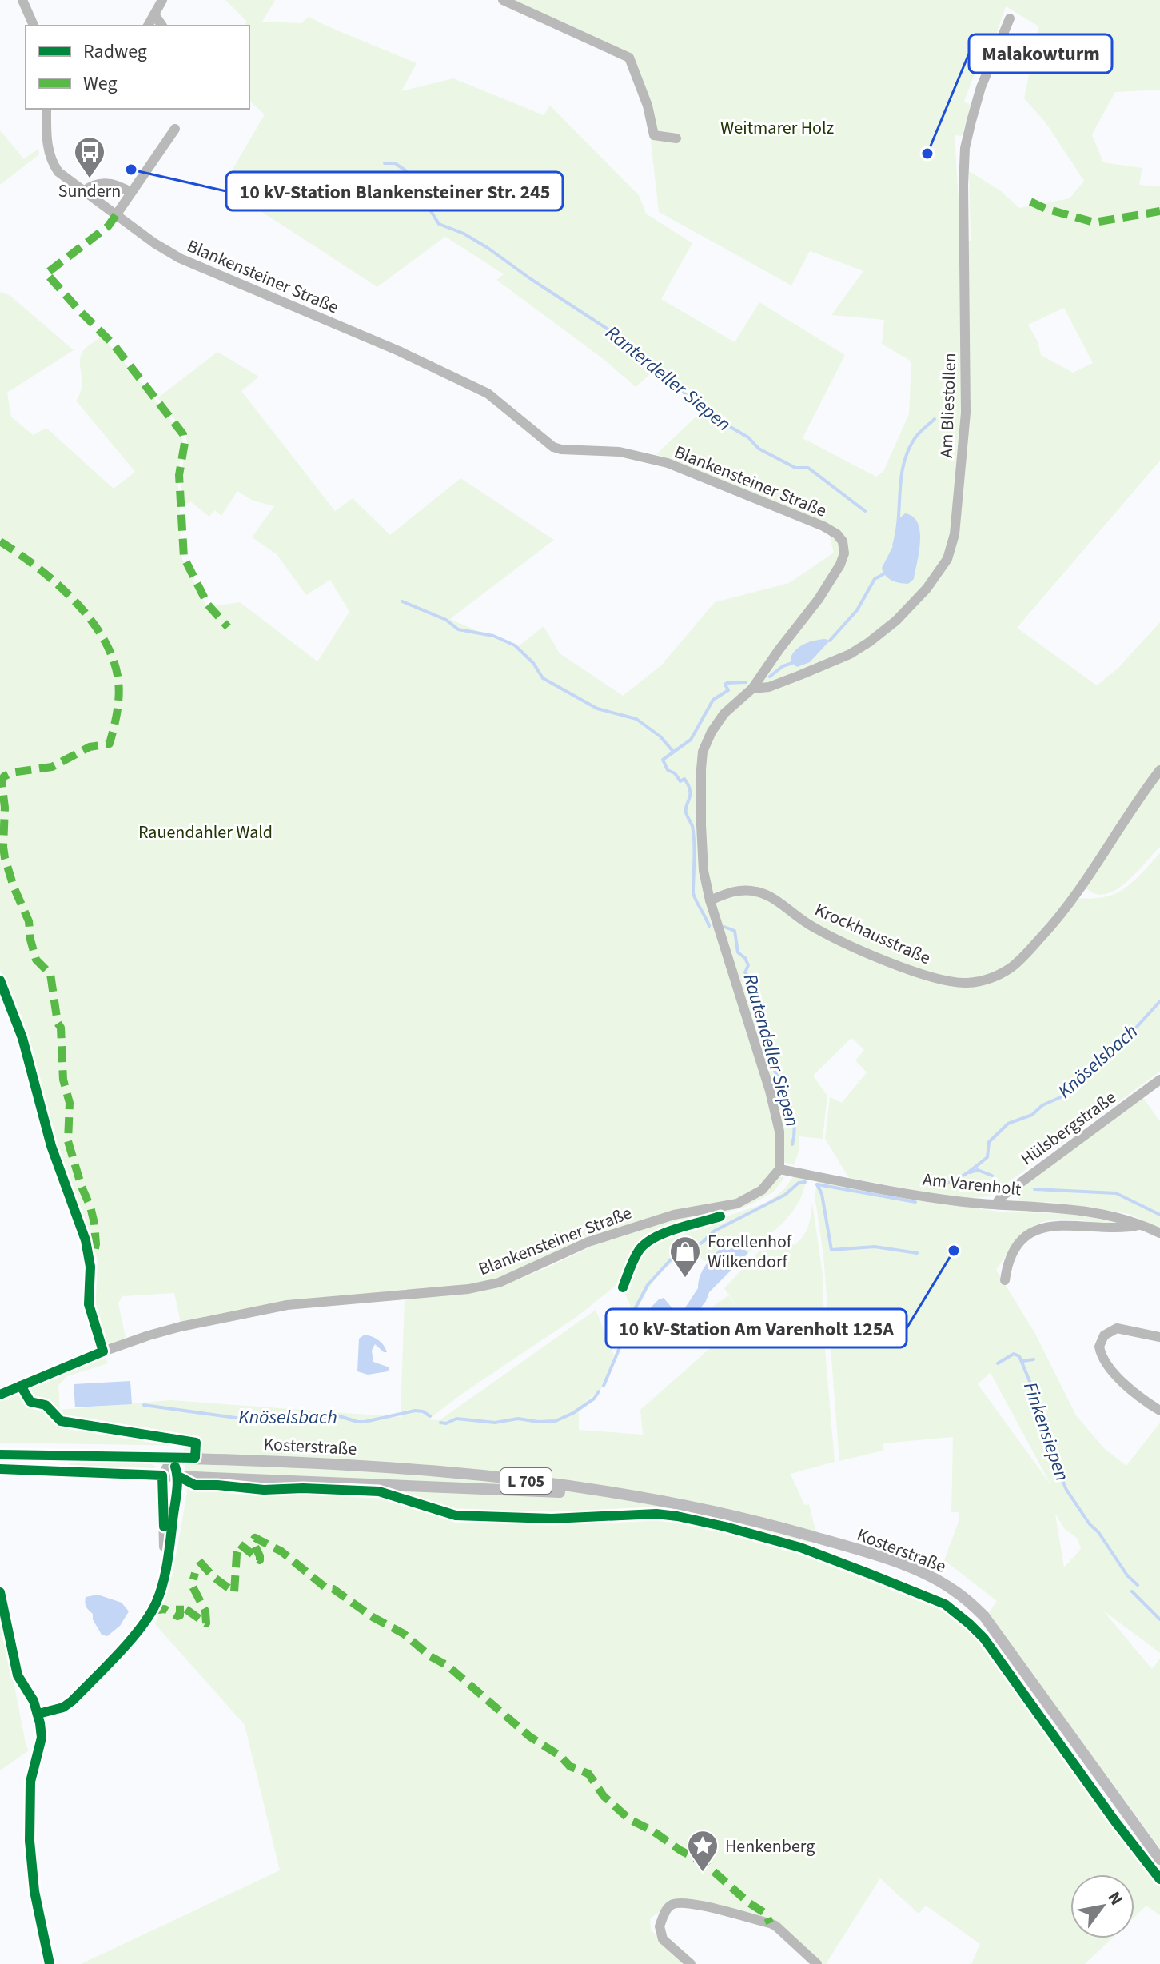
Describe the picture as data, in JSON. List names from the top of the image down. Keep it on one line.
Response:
{"streets":{"main road":["Kosterstraße","L 705"],"street":["Blankensteiner Straße","Am Bliestollen","Krockhausstraße","Hülsbergstraße","Am Varenholt"]},"crossings":[["Blankensteiner Straße","Am Bliestollen"],["Blankensteiner Straße","Krockhausstraße"],["Blankensteiner Straße","Am Varenholt"],["Hülsbergstraße","Am Varenholt"]],"water":["Ranterdeller Siepen","Rautendeller Siepen","Knöselsbach","Finkensiepen"],"parks":["Weitmarer Holz","Rauendahler Wald"],"places":{"other":["Malakowturm","10 kV-Station Blankensteiner Str. 245","10 kV-Station Am Varenholt 125A"],"bus stop":["Sundern"],"shop":["Forellenhof Wilkendorf"],"place":["Henkenberg"]},"legend":["Radweg","Weg"],"north":"top right"}
